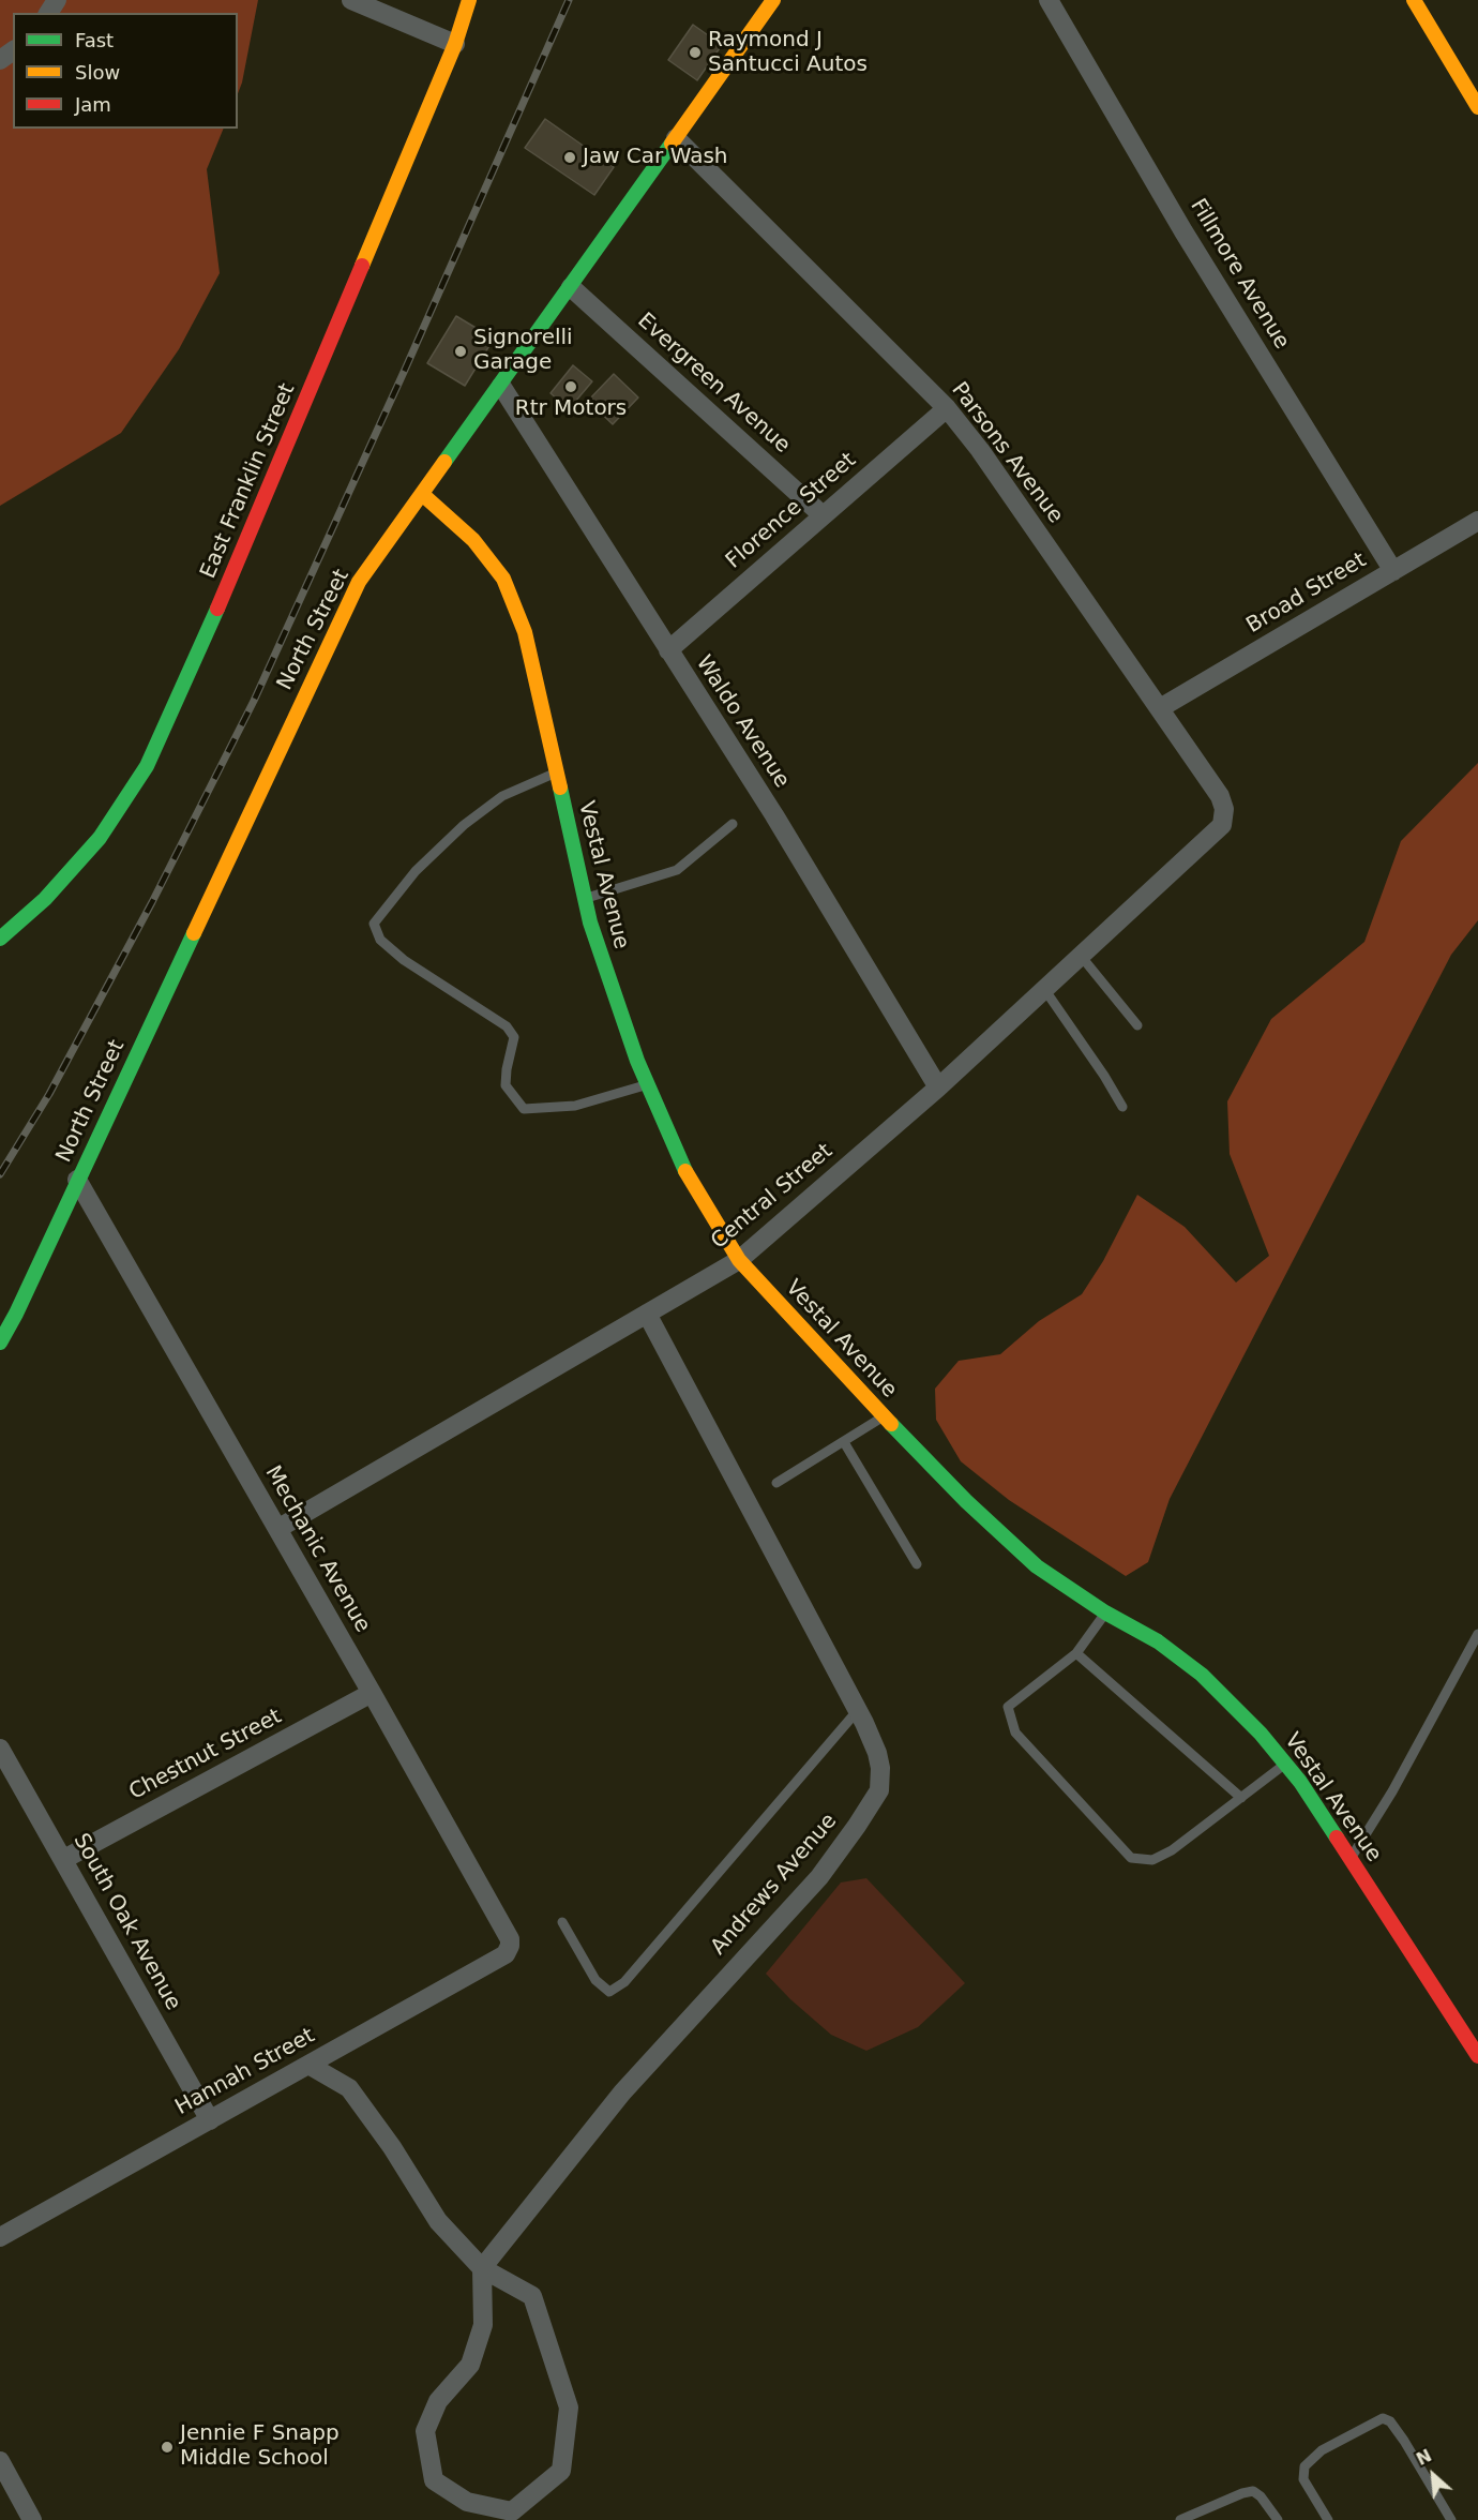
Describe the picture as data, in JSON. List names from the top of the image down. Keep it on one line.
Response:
{"streets":{"street":["Fillmore Avenue","Evergreen Avenue","Parsons Avenue","East Franklin Street","Florence Street","Broad Street","North Street","Waldo Avenue","Vestal Avenue","Central Street","Mechanic Avenue","Chestnut Street","Andrews Avenue","South Oak Avenue","Hannah Street"]},"crossings":[["Fillmore Avenue","Broad Street"],["Evergreen Avenue","Florence Street"],["Evergreen Avenue","North Street"],["Parsons Avenue","Florence Street"],["Parsons Avenue","Broad Street"],["Parsons Avenue","North Street"],["Parsons Avenue","Central Street"],["Florence Street","Waldo Avenue"],["North Street","Waldo Avenue"],["North Street","Vestal Avenue"],["North Street","Mechanic Avenue"],["Waldo Avenue","Central Street"],["Vestal Avenue","Central Street"],["Central Street","Mechanic Avenue"],["Central Street","Andrews Avenue"],["Mechanic Avenue","Chestnut Street"],["Mechanic Avenue","Hannah Street"],["Chestnut Street","South Oak Avenue"],["South Oak Avenue","Hannah Street"]],"places":["Raymond J Santucci Autos","Jaw Car Wash","Signorelli Garage","Rtr Motors","Jennie F Snapp Middle School"],"legend":["Fast","Slow","Jam"],"north":"top left"}
